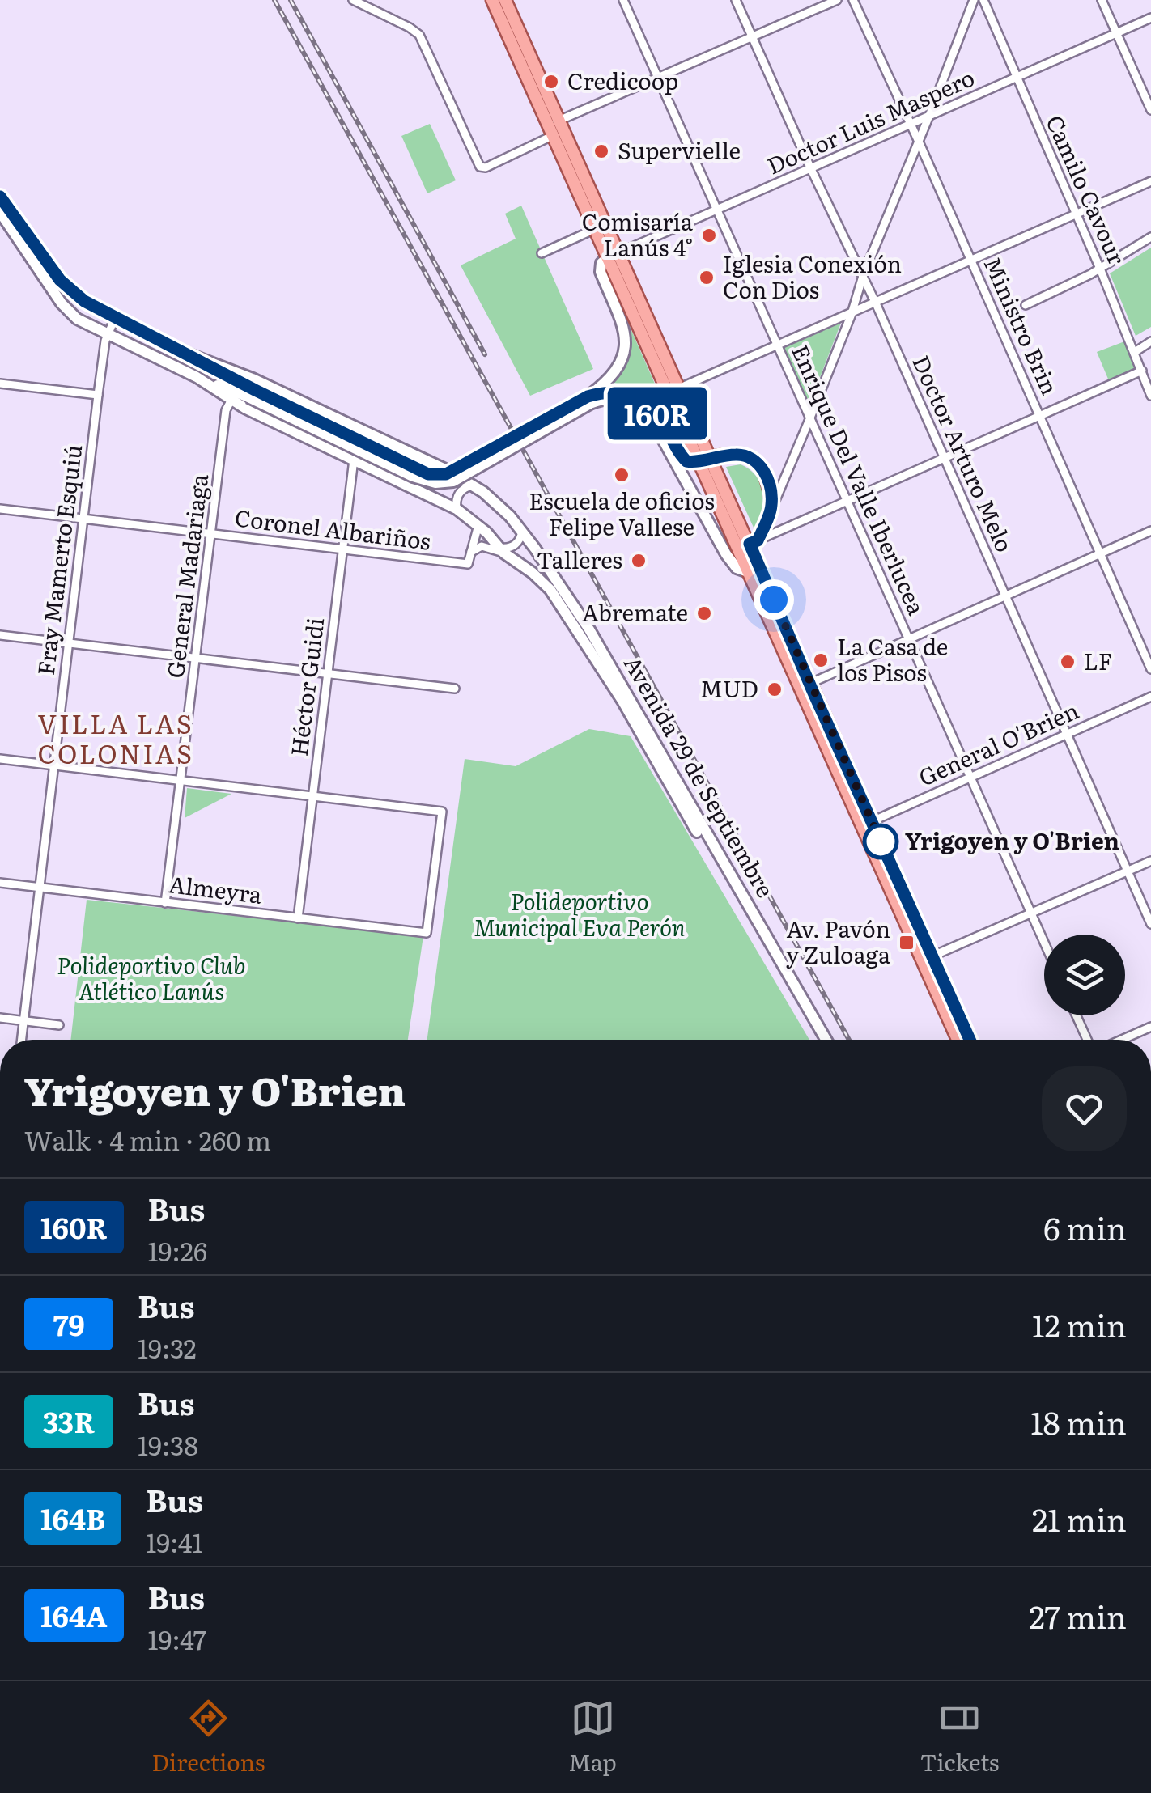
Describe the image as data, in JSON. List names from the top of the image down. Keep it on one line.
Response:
{"streets":{"main road":["Avenida 29 de Septiembre"],"street":["Doctor Luis Maspero","Camilo Cavour","Ministro Brin","Doctor Arturo Melo","Enrique Del Valle Iberlucea","Coronel Albariños","Fray Mamerto Esquiú","General Madariaga","Héctor Guidi","General O'Brien","Almeyra"]},"crossings":[["Doctor Luis Maspero","Camilo Cavour"],["Doctor Luis Maspero","Ministro Brin"],["Doctor Luis Maspero","Doctor Arturo Melo"],["Doctor Luis Maspero","Enrique Del Valle Iberlucea"],["Doctor Arturo Melo","General O'Brien"],["Enrique Del Valle Iberlucea","General O'Brien"],["Coronel Albariños","Fray Mamerto Esquiú"],["Coronel Albariños","General Madariaga"],["Coronel Albariños","Héctor Guidi"],["Fray Mamerto Esquiú","Avenida 29 de Septiembre"],["Fray Mamerto Esquiú","Almeyra"],["General Madariaga","Avenida 29 de Septiembre"],["General Madariaga","Almeyra"],["Héctor Guidi","Avenida 29 de Septiembre"],["Héctor Guidi","Almeyra"]],"districts":["VILLA LAS COLONIAS"],"parks":["Polideportivo Municipal Eva Perón","Polideportivo Club Atlético Lanús"],"places":{"other":["Credicoop","Supervielle","Comisaría Lanús 4°","Iglesia Conexión Con Dios","Escuela de oficios Felipe Vallese","Talleres","Abremate","La Casa de los Pisos","LF","MUD","Yrigoyen y O'Brien"],"transit":["Av. Pavón y Zuloaga"]},"lines":["bus line 160R"],"page":{"on_map":"160R","heading":["Yrigoyen y O'Brien","Walk · 4 min · 260 m"],"list":[{"mark":"160R","name":"Bus","note":"19:26","value":"6 min"},{"mark":"79","name":"Bus","note":"19:32","value":"12 min"},{"mark":"33R","name":"Bus","note":"19:38","value":"18 min"},{"mark":"164B","name":"Bus","note":"19:41","value":"21 min"},{"mark":"164A","name":"Bus","note":"19:47","value":"27 min"}],"tabs":["Directions","Map","Tickets"]}}
